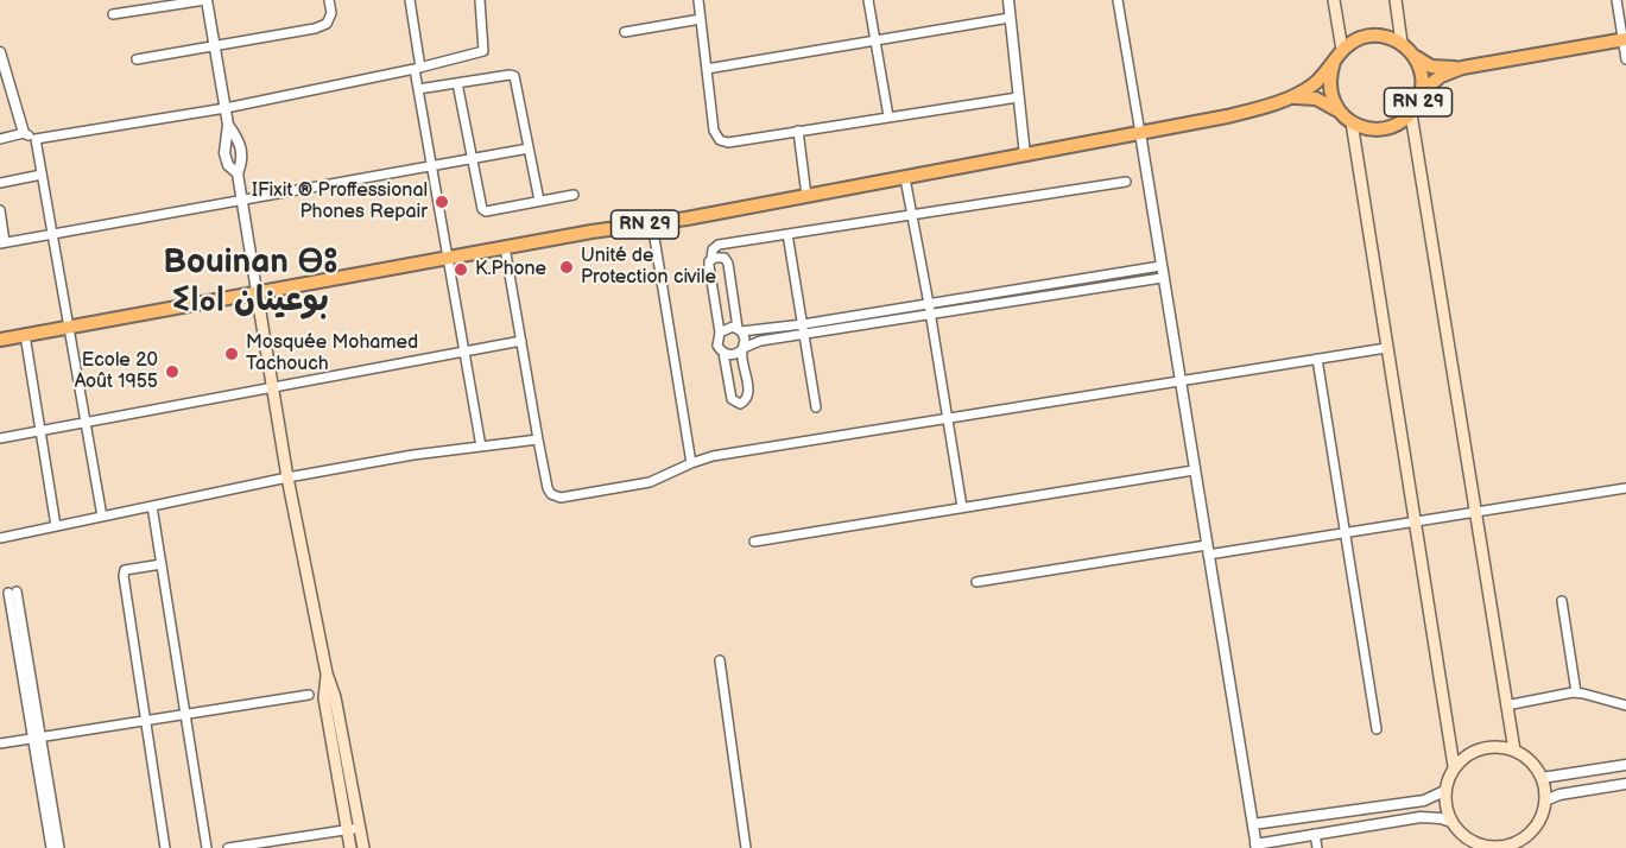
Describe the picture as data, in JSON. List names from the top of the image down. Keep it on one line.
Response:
{"streets":{"main road":["RN 29"]},"districts":["Bouinan ⴱⵓ ⵉⵏⴰⵏ بوعينان"],"places":["IFixit ® Proffessional Phones Repair","Unité de Protection civile","K.Phone","Mosquée Mohamed Tachouch","Ecole 20 Août 1955"]}
